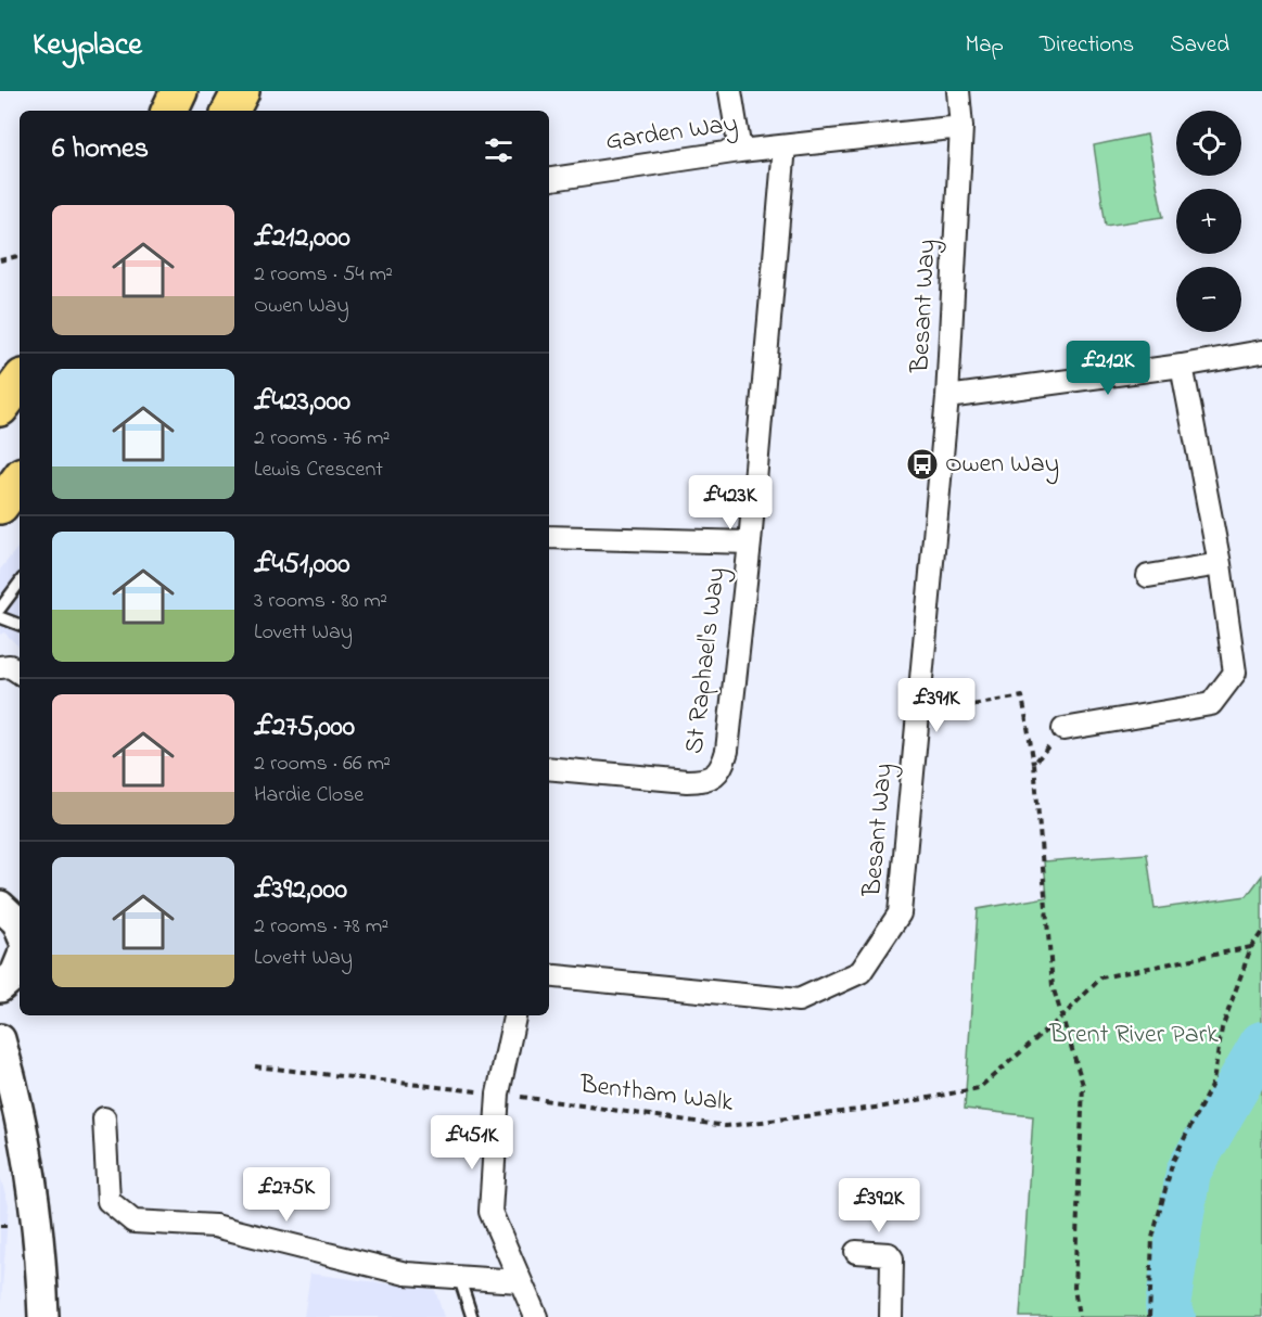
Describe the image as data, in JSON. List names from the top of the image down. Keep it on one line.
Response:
{"streets":{"street":["Garden Way","Besant Way","St Raphael's Way"],"path":["Bentham Walk"]},"crossings":[["Garden Way","Besant Way"],["Garden Way","St Raphael's Way"]],"parks":["Brent River Park"],"places":{"bus stop":["Owen Way"]},"page":{"header":"Keyplace","nav":["Map","Directions","Saved"],"map_buttons":["+","−"],"heading":"6 homes","list":[{"name":"£212,000","note":"2 rooms · 54 m² · Owen Way"},{"name":"£423,000","note":"2 rooms · 76 m² · Lewis Crescent"},{"name":"£451,000","note":"3 rooms · 80 m² · Lovett Way"},{"name":"£275,000","note":"2 rooms · 66 m² · Hardie Close"},{"name":"£392,000","note":"2 rooms · 78 m² · Lovett Way"}],"price":["£212K","£423K","£391K","£451K","£275K","£392K"]}}
